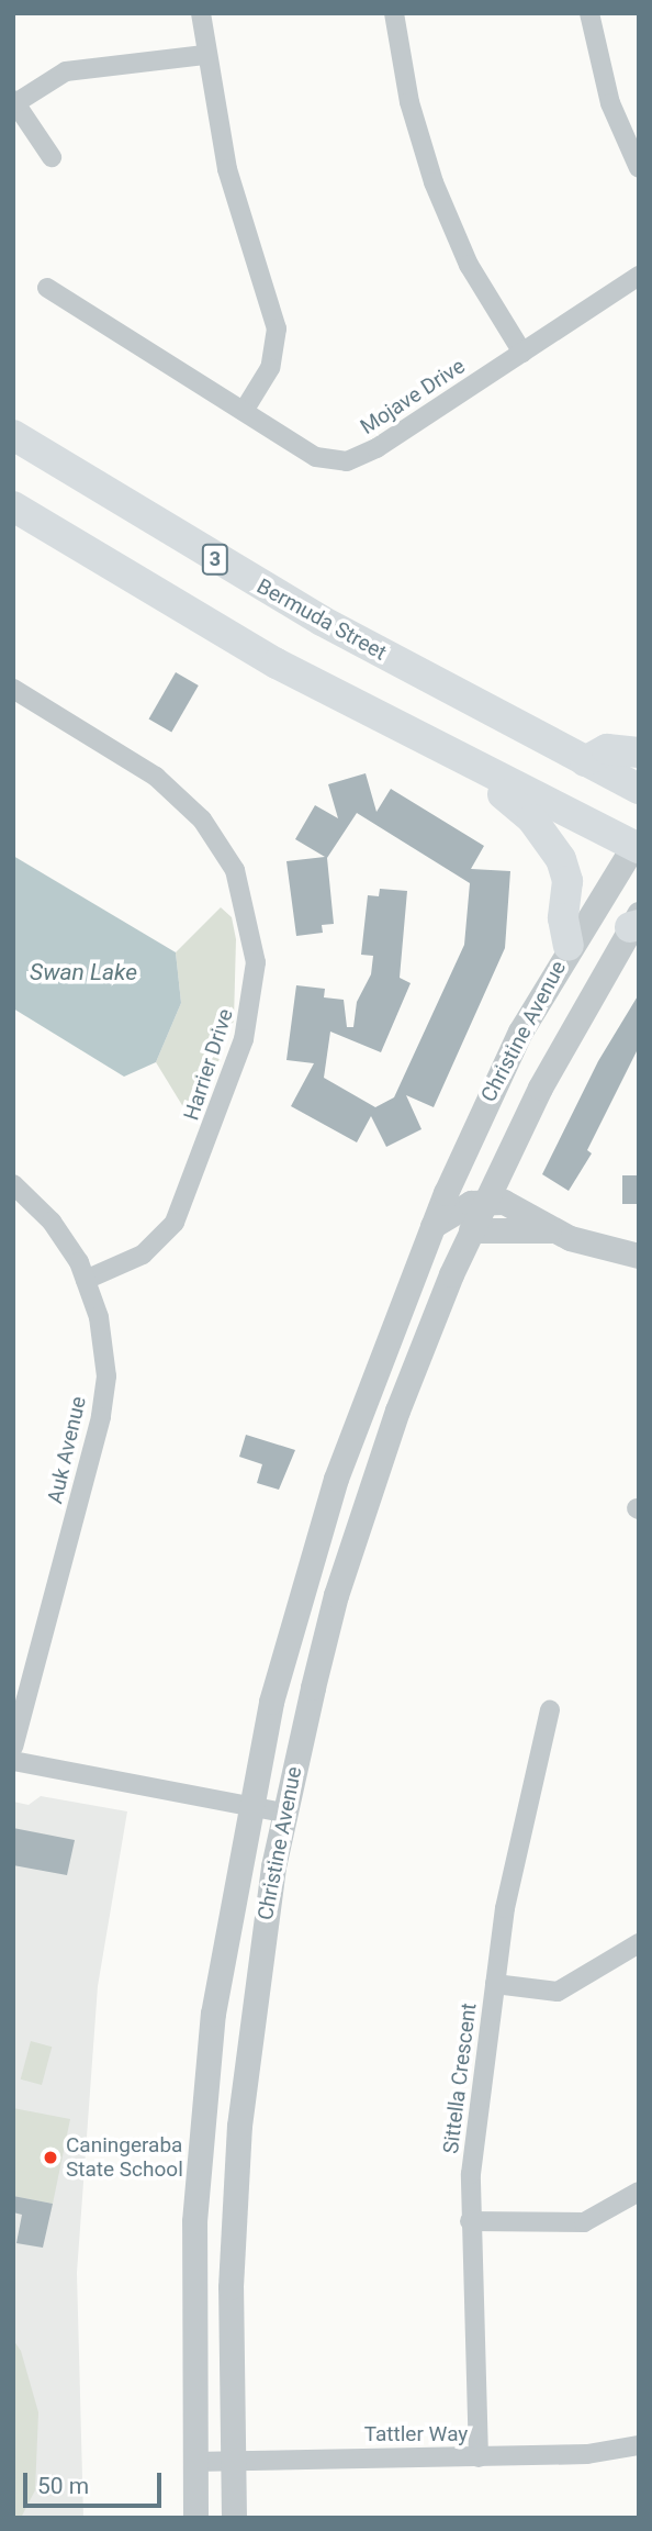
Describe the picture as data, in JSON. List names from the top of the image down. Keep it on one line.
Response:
{"streets":{"main road":["3","Bermuda Street"],"street":["Mojave Drive","Christine Avenue","Harrier Drive","Auk Avenue","Sittella Crescent","Tattler Way"]},"crossings":[["Christine Avenue","Tattler Way"],["Harrier Drive","Auk Avenue"],["Sittella Crescent","Tattler Way"]],"water":["Swan Lake"],"places":["Caningeraba State School"],"scale_bar":"50 m"}
